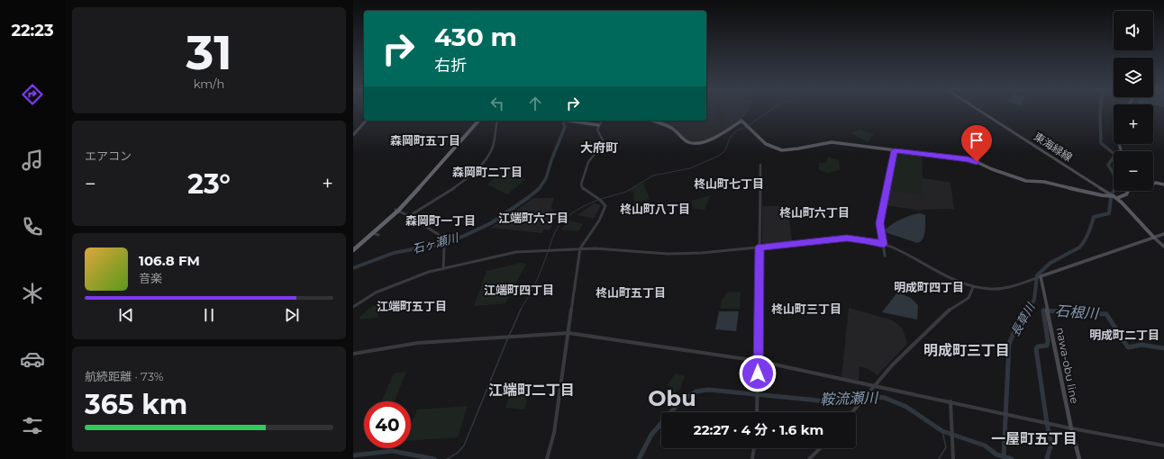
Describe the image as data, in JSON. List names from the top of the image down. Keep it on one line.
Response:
{"streets":{"main road":["東海緑線","nawa-obu line"]},"districts":["森岡町五丁目","大府町","森岡町二丁目","柊山町七丁目","柊山町八丁目","柊山町六丁目","江端町六丁目","森岡町一丁目","明成町四丁目","江端町四丁目","柊山町五丁目","江端町五丁目","柊山町三丁目","明成町二丁目","明成町三丁目","江端町二丁目","Obu","一屋町五丁目"],"water":["石ヶ瀬川","石根川","長草川","鞍流瀬川"],"page":{"tabs":"22:23","tile":[["31","km/h"],"エアコン",["航続距離 · 73%","365 km"]],"map_buttons":["+","−"],"turn":["430 m","右折"],"heat":["−","23°","+"],"song":["106.8 FM","音楽"],"limit":"40","trip":"22:27 · 4 分 · 1.6 km"}}
